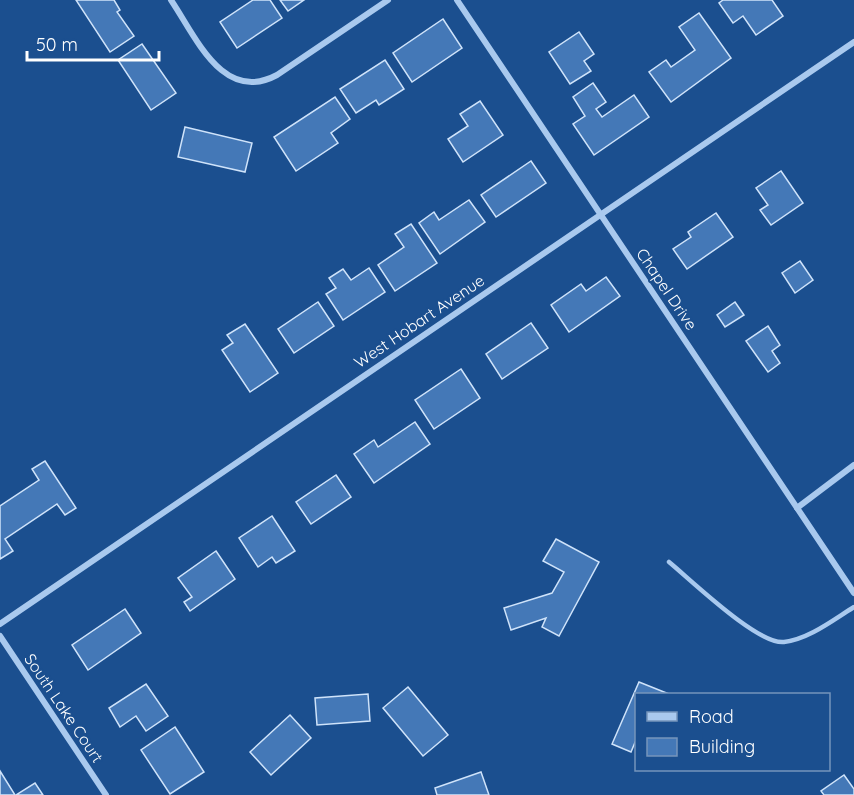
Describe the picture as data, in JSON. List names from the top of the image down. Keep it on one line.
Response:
{"streets":{"street":["Chapel Drive","West Hobart Avenue","South Lake Court"]},"crossings":[["Chapel Drive","West Hobart Avenue"]],"legend":["Road","Building"],"scale_bar":"50 m"}
